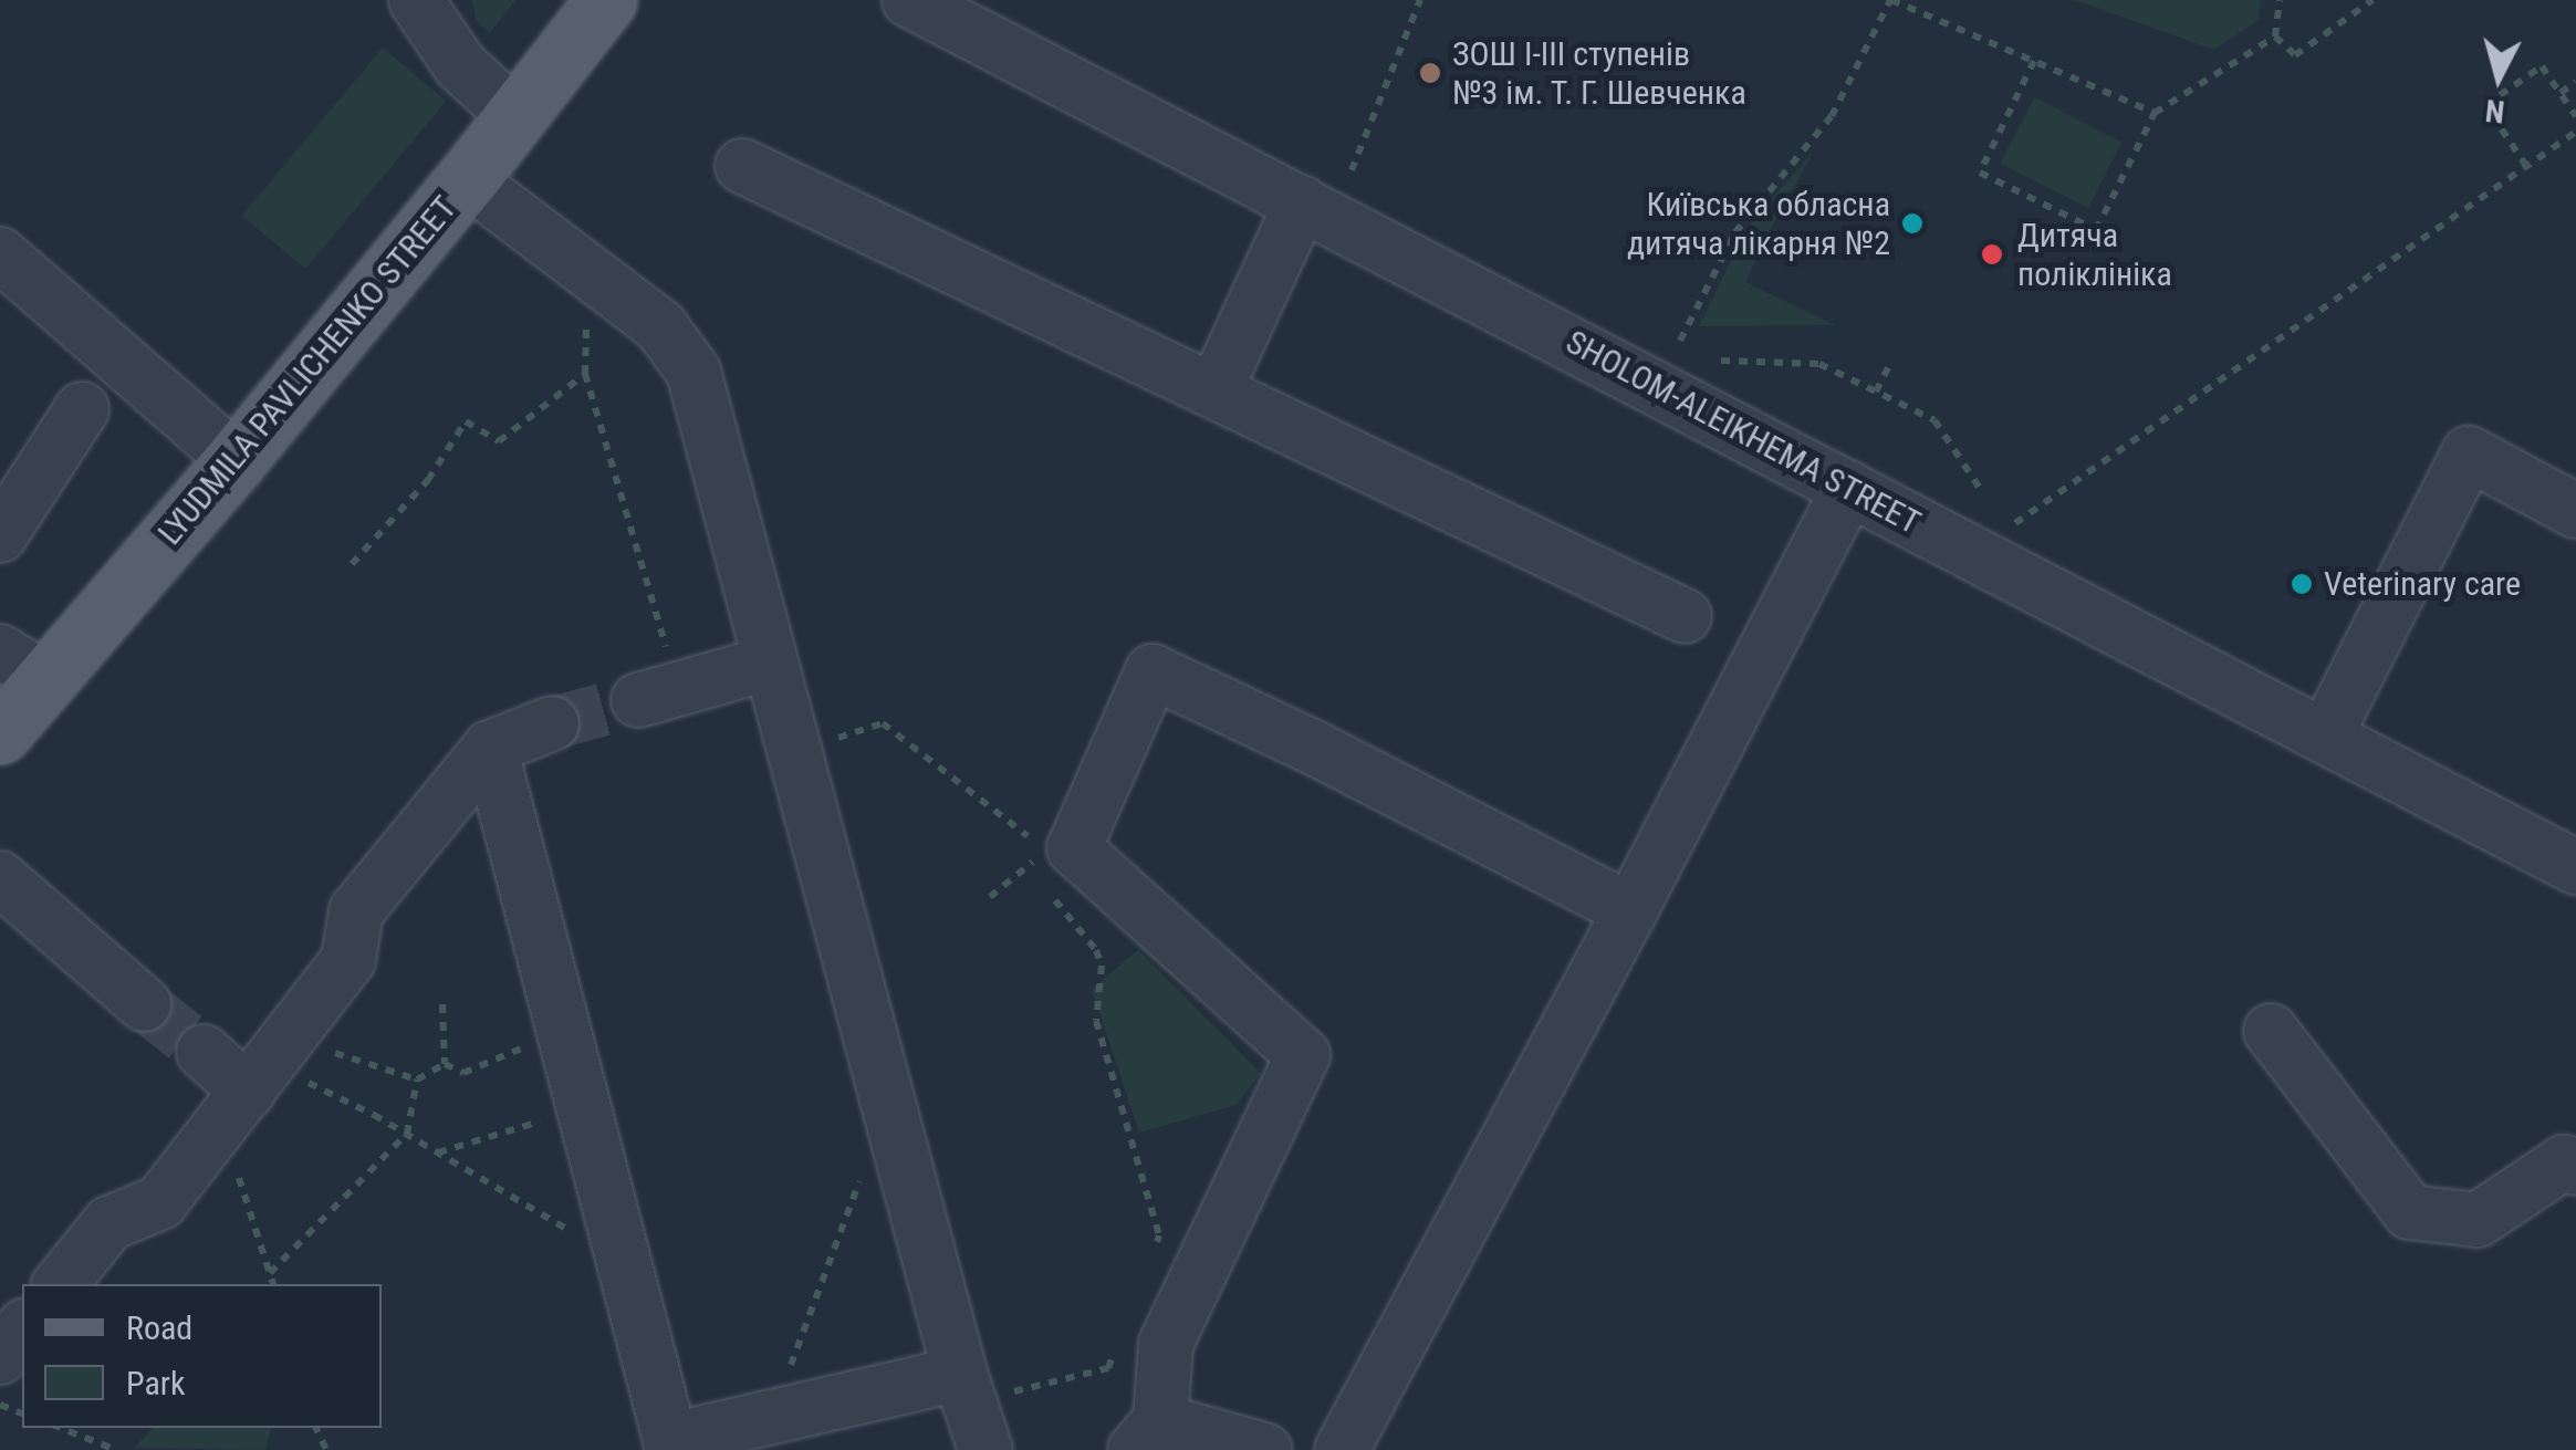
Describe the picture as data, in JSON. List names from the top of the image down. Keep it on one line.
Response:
{"streets":{"main road":["LYUDMILA PAVLICHENKO STREET"],"street":["SHOLOM-ALEIKHEMA STREET"]},"places":["ЗОШ І-ІІІ ступенів №3 ім. Т. Г. Шевченка","Київська обласна дитяча лікарня №2","Дитяча поліклініка","Veterinary care"],"legend":["Road","Park"],"north":"bottom"}
